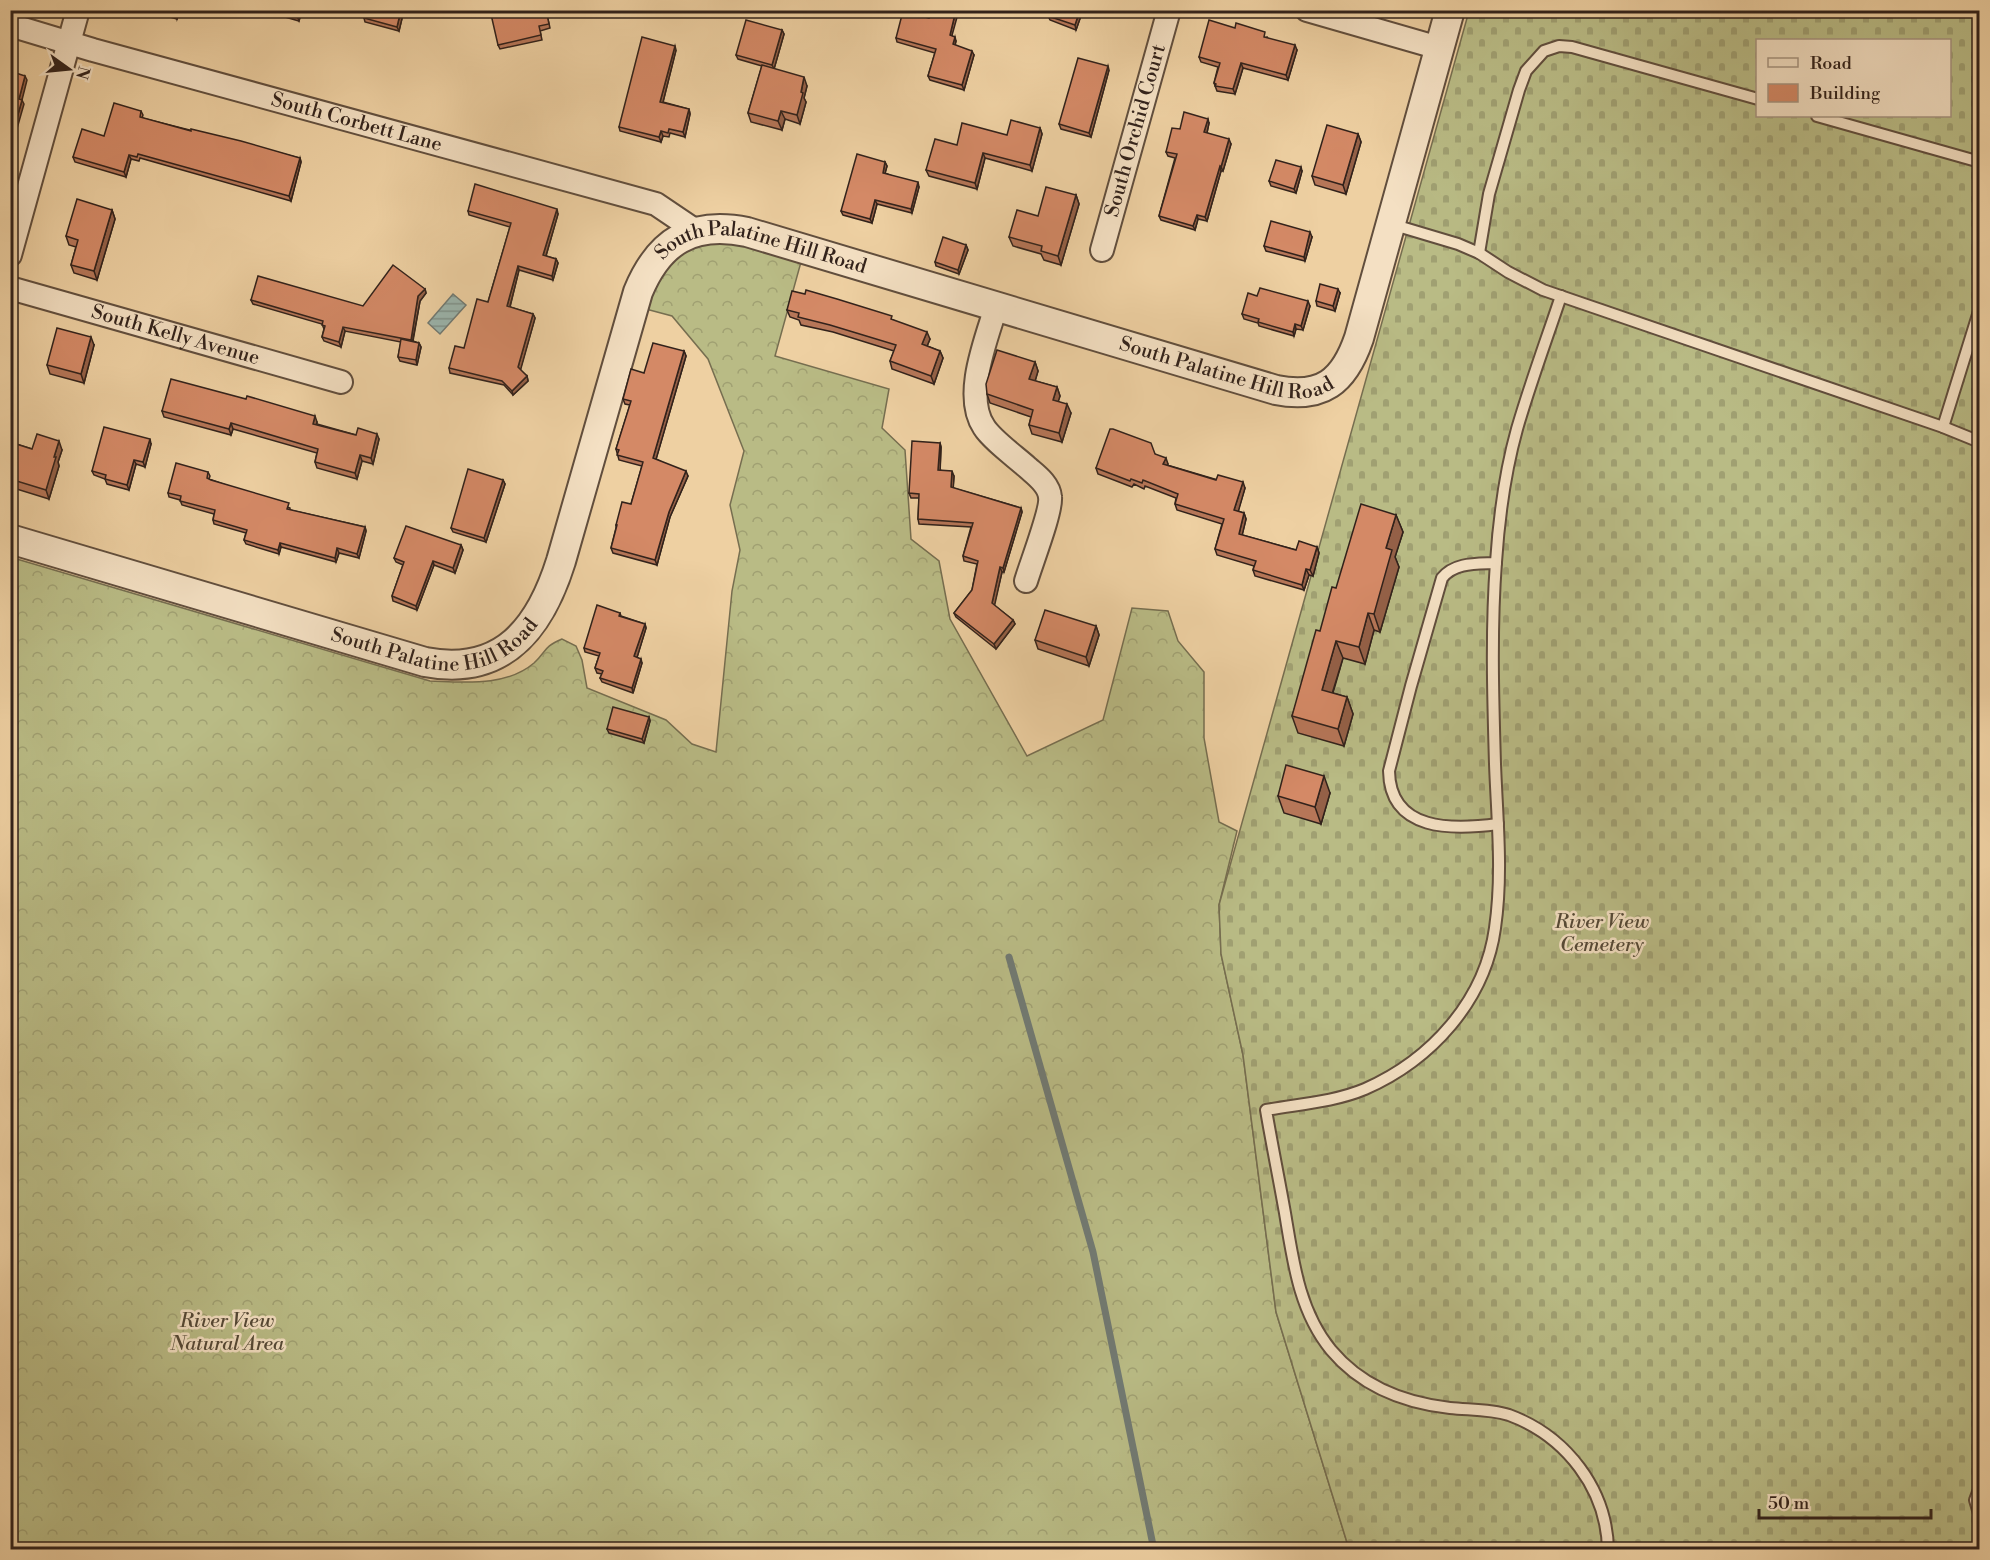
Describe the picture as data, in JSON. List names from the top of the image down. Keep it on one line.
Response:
{"streets":{"street":["South Corbett Lane","South Orchid Court","South Palatine Hill Road","South Kelly Avenue"]},"crossings":[["South Corbett Lane","South Palatine Hill Road"]],"parks":["River View Cemetery","River View Natural Area"],"legend":["Road","Building"],"scale_bar":"50 m","north":"right"}
